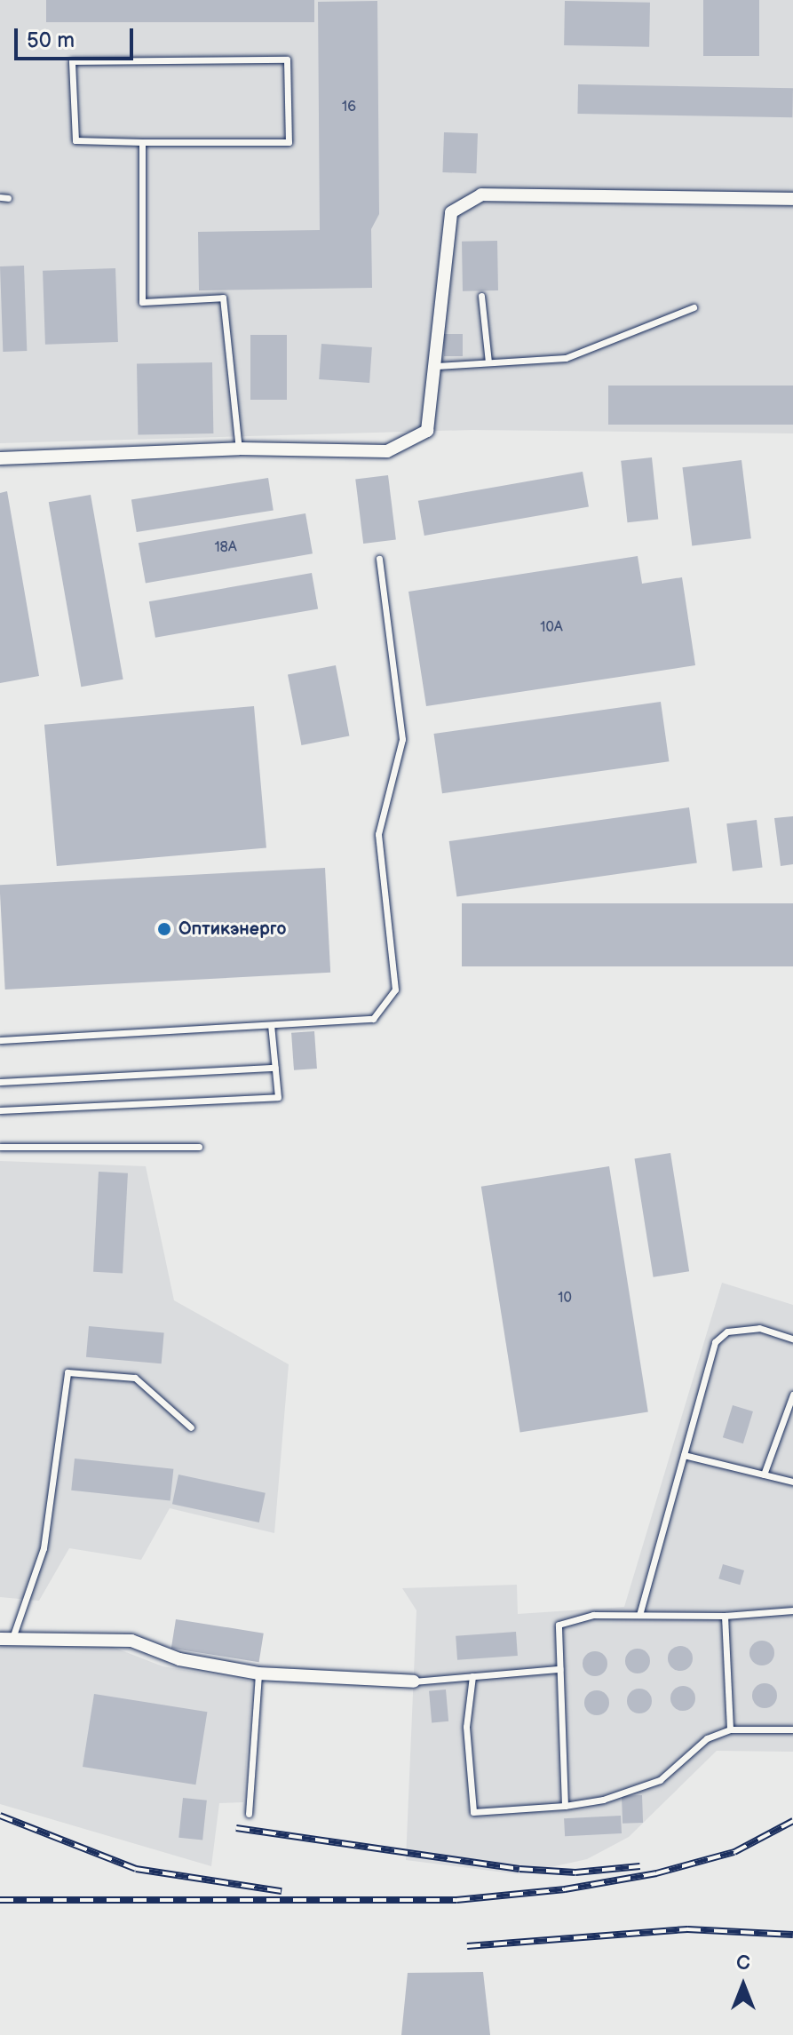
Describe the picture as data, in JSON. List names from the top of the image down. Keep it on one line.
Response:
{"places":["Оптикэнерго"],"house_numbers":["16","18А","10А","10"],"scale_bar":"50 m","north":"top"}
